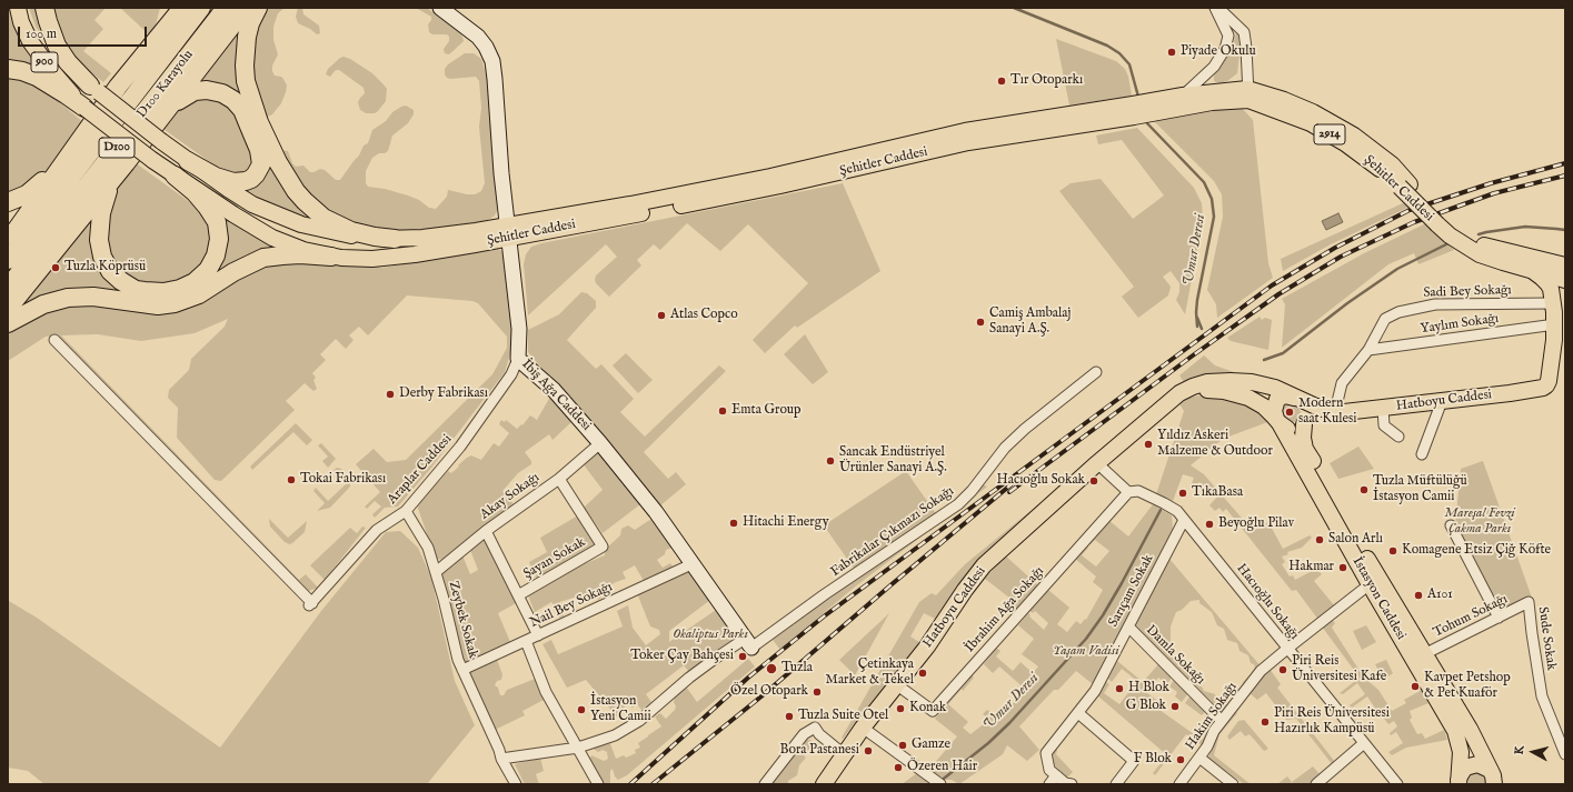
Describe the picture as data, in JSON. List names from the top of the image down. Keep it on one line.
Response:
{"streets":{"highway":["D100 Karayolu","D100"],"main road":["900","2914","Şehitler Caddesi","Hatboyu Caddesi","İstasyon Caddesi"],"street":["Sadi Bey Sokağı","Yaylım Sokağı","İbiş Ağa Caddesi","Araplar Caddesi","Akay Sokağı","Fabrikalar Çıkmazı Sokağı","Şayan Sokak","Sarıçam Sokak","Hacıoğlu Sokağı","Nail Bey Sokağı","İbrahim Ağa Sokağı","Tohum Sokağı","Zeybek Sokak","Sude Sokak","Damla Sokağı","Hakim Sokağı"]},"crossings":[["900","Şehitler Caddesi"],["Şehitler Caddesi","İbiş Ağa Caddesi"],["Sadi Bey Sokağı","Yaylım Sokağı"],["Sadi Bey Sokağı","Hatboyu Caddesi"],["Yaylım Sokağı","Hatboyu Caddesi"],["İbiş Ağa Caddesi","Araplar Caddesi"],["İbiş Ağa Caddesi","Akay Sokağı"],["İbiş Ağa Caddesi","Fabrikalar Çıkmazı Sokağı"],["İbiş Ağa Caddesi","Nail Bey Sokağı"],["Hatboyu Caddesi","İstasyon Caddesi"],["Hatboyu Caddesi","İbrahim Ağa Sokağı"],["Araplar Caddesi","Zeybek Sokak"],["Akay Sokağı","Şayan Sokak"],["Akay Sokağı","Zeybek Sokak"],["Fabrikalar Çıkmazı Sokağı","Zeybek Sokak"],["Sarıçam Sokak","Hacıoğlu Sokağı"],["Sarıçam Sokak","Damla Sokağı"],["İstasyon Caddesi","Tohum Sokağı"],["İstasyon Caddesi","Hakim Sokağı"],["Hacıoğlu Sokağı","İbrahim Ağa Sokağı"],["Hacıoğlu Sokağı","Hakim Sokağı"],["Nail Bey Sokağı","Zeybek Sokak"],["Tohum Sokağı","Sude Sokak"],["Damla Sokağı","Hakim Sokağı"]],"water":["Umur Deresi"],"parks":["Mareşal Fevzi Çakma Parkı","Okaliptus Parkı","Yaşam Vadisi"],"places":["Piyade Okulu","Tır Otoparkı","Tuzla Köprüsü","Atlas Copco","Camiş Ambalaj Sanayi A.Ş.","Derby Fabrikası","Emta Group","Modern saat Kulesi","Yıldız Askeri Malzeme & Outdoor","Sancak Endüstriyel Ürünler Sanayi A.Ş.","Tokai Fabrikası","Hacıoğlu Sokak","Tuzla Müftülüğü İstasyon Camii","TıkaBasa","Hitachi Energy","Beyoğlu Pilav","Salon Arlı","Komagene Etsiz Çiğ Köfte","Hakmar","A101","Toker Çay Bahçesi","Tuzla","Piri Reis Üniversitesi Kafe","Çetinkaya Market & Tekel","Kavpet Petshop & Pet Kuaför","H Blok","Özel Otopark","G Blok","Konak","İstasyon Yeni Camii","Tuzla Suite Otel","Piri Reis Üniversitesi Hazırlık Kampüsü","Gamze","Bora Pastanesi","F Blok","Özeren Hair"],"scale_bar":"100 m","north":"left"}
